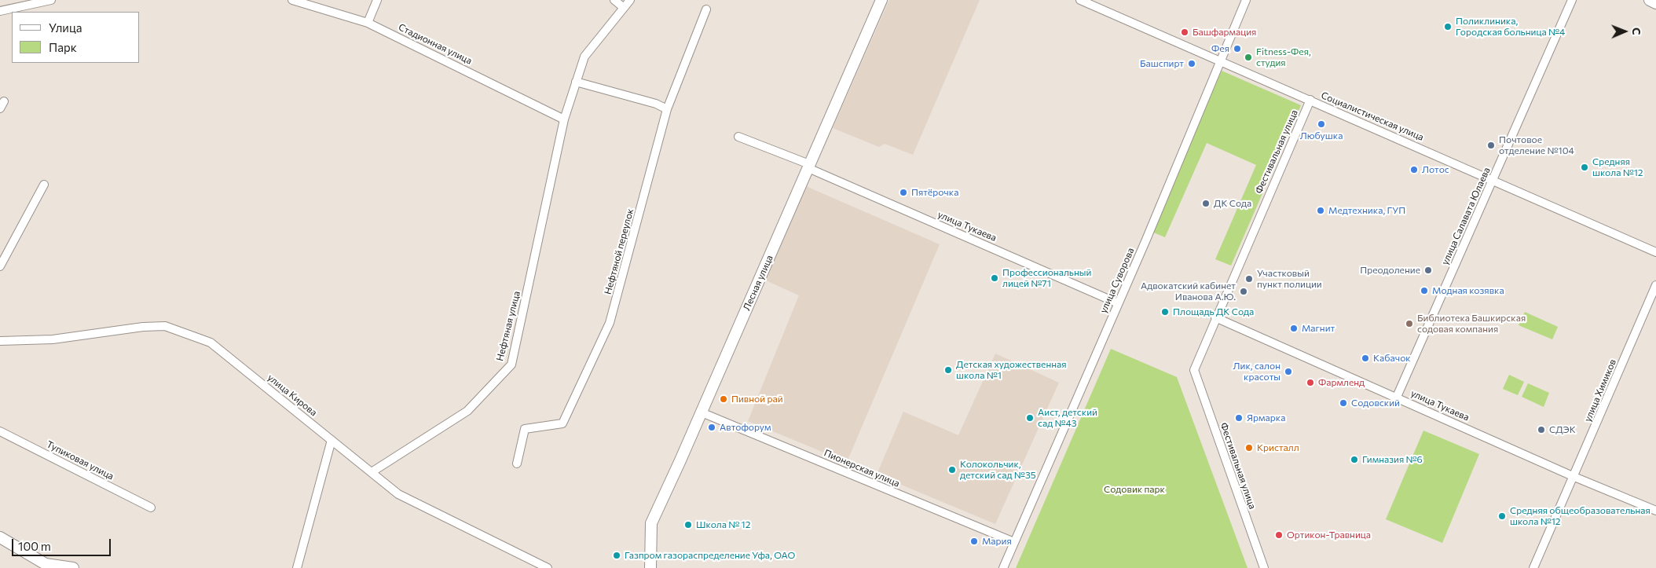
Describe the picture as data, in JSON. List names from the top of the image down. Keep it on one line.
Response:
{"streets":{"main road":["Лесная улица"],"street":["Стадионная улица","Социалистическая улица","Фестивальная улица","улица Салавата Юлаева","улица Тукаева","Нефтяной переулок","улица Суворова","Нефтяная улица","улица Химиков","улица Кирова","Тупиковая улица","Пионерская улица"]},"crossings":[["Стадионная улица","Нефтяная улица"],["Социалистическая улица","Фестивальная улица"],["Социалистическая улица","улица Салавата Юлаева"],["Социалистическая улица","улица Суворова"],["Фестивальная улица","улица Тукаева"],["улица Салавата Юлаева","улица Тукаева"],["улица Тукаева","улица Суворова"],["улица Тукаева","Лесная улица"],["улица Тукаева","улица Химиков"],["улица Суворова","Пионерская улица"],["Лесная улица","Пионерская улица"],["Нефтяная улица","улица Кирова"]],"parks":["Содовик парк"],"places":["Поликлиника, Городская больница №4","Башфармация","Фея","Fitness-Фея, студия","Башспирт","Любушка","Почтовое отделение №104","Средняя школа №12","Лотос","Пятёрочка","ДК Сода","Медтехника, ГУП","Преодоление","Профессиональный лицей №71","Участковый пункт полиции","Модная козявка","Адвокатский кабинет Иванова А.Ю.","Площадь ДК Сода","Библиотека Башкирская содовая компания","Магнит","Кабачок","Детская художественная школа №1","Лик, салон красоты","Фармленд","Пивной рай","Содовский","Аист, детский сад №43","Ярмарка","Автофорум","СДЭК","Кристалл","Гимназия №6","Колокольчик, детский сад №35","Средняя общеобразовательная школа №12","Школа № 12","Ортикон-Травница","Мария","Газпром газораспределение Уфа, ОАО"],"legend":["Улица","Парк"],"scale_bar":"100 m","north":"right"}
